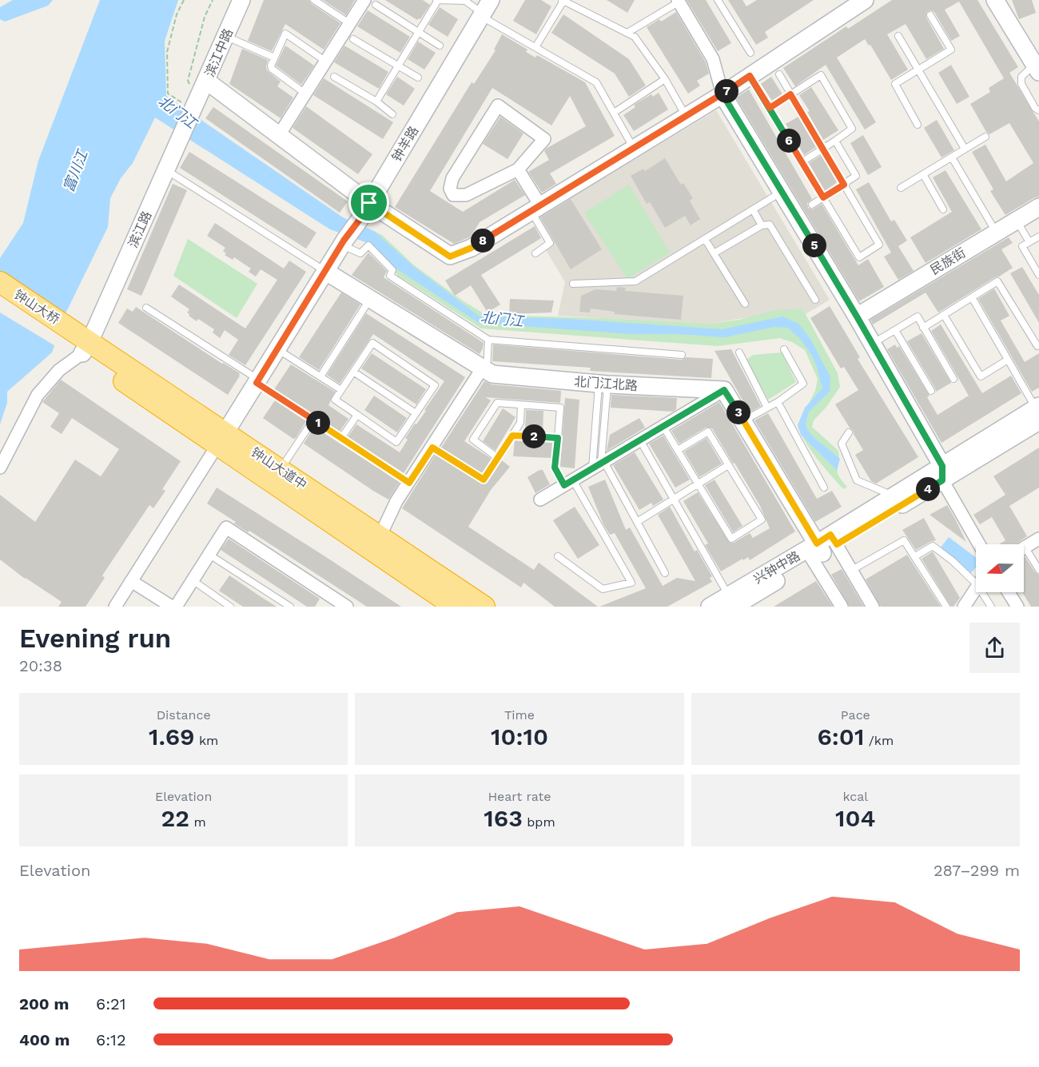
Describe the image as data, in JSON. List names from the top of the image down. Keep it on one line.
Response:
{"streets":{"highway":["钟山大桥","钟山大道中"],"street":["滨江中路","钟羊路","滨江路","民族街","北门江北路","兴钟中路"]},"crossings":[["滨江中路","滨江路"],["钟羊路","北门江北路"],["钟羊路","钟山大道中"],["滨江路","钟山大桥"],["滨江路","钟山大道中"],["钟山大桥","钟山大道中"]],"water":["北门江","富川江"],"north":"left","page":{"pins":["7","6","8","5","3","1","2","4"],"heading":["Evening run","20:38"],"stats":[["Distance","1.69 km"],["Time","10:10"],["Pace","6:01 /km"],["Elevation","22 m"],["Heart rate","163 bpm"],["kcal","104"]],"chart":["Elevation","287–299 m"],"list":[{"name":"200 m","note":"6:21"},{"name":"400 m","note":"6:12"}]}}
